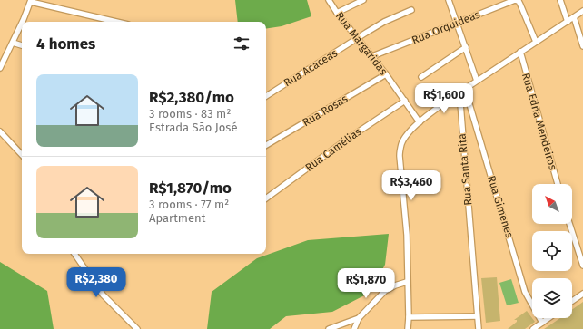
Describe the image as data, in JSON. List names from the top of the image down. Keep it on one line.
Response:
{"streets":{"street":["Rua Orquideas","Rua Margaridas","Rua Acaceas","Rua Rosas","Rua Edna Mendeiros","Rua Camélias","Rua Santa Rita","Rua Gimenes"]},"crossings":[["Rua Orquideas","Rua Margaridas"],["Rua Margaridas","Rua Acaceas"],["Rua Margaridas","Rua Rosas"],["Rua Margaridas","Rua Camélias"]],"north":"top left","page":{"heading":"4 homes","list":[{"name":"R$2,380/mo","note":"3 rooms · 83 m² · Estrada São José"},{"name":"R$1,870/mo","note":"3 rooms · 77 m² · Apartment"}],"price":["R$1,600","R$3,460","R$2,380","R$1,870"]}}
